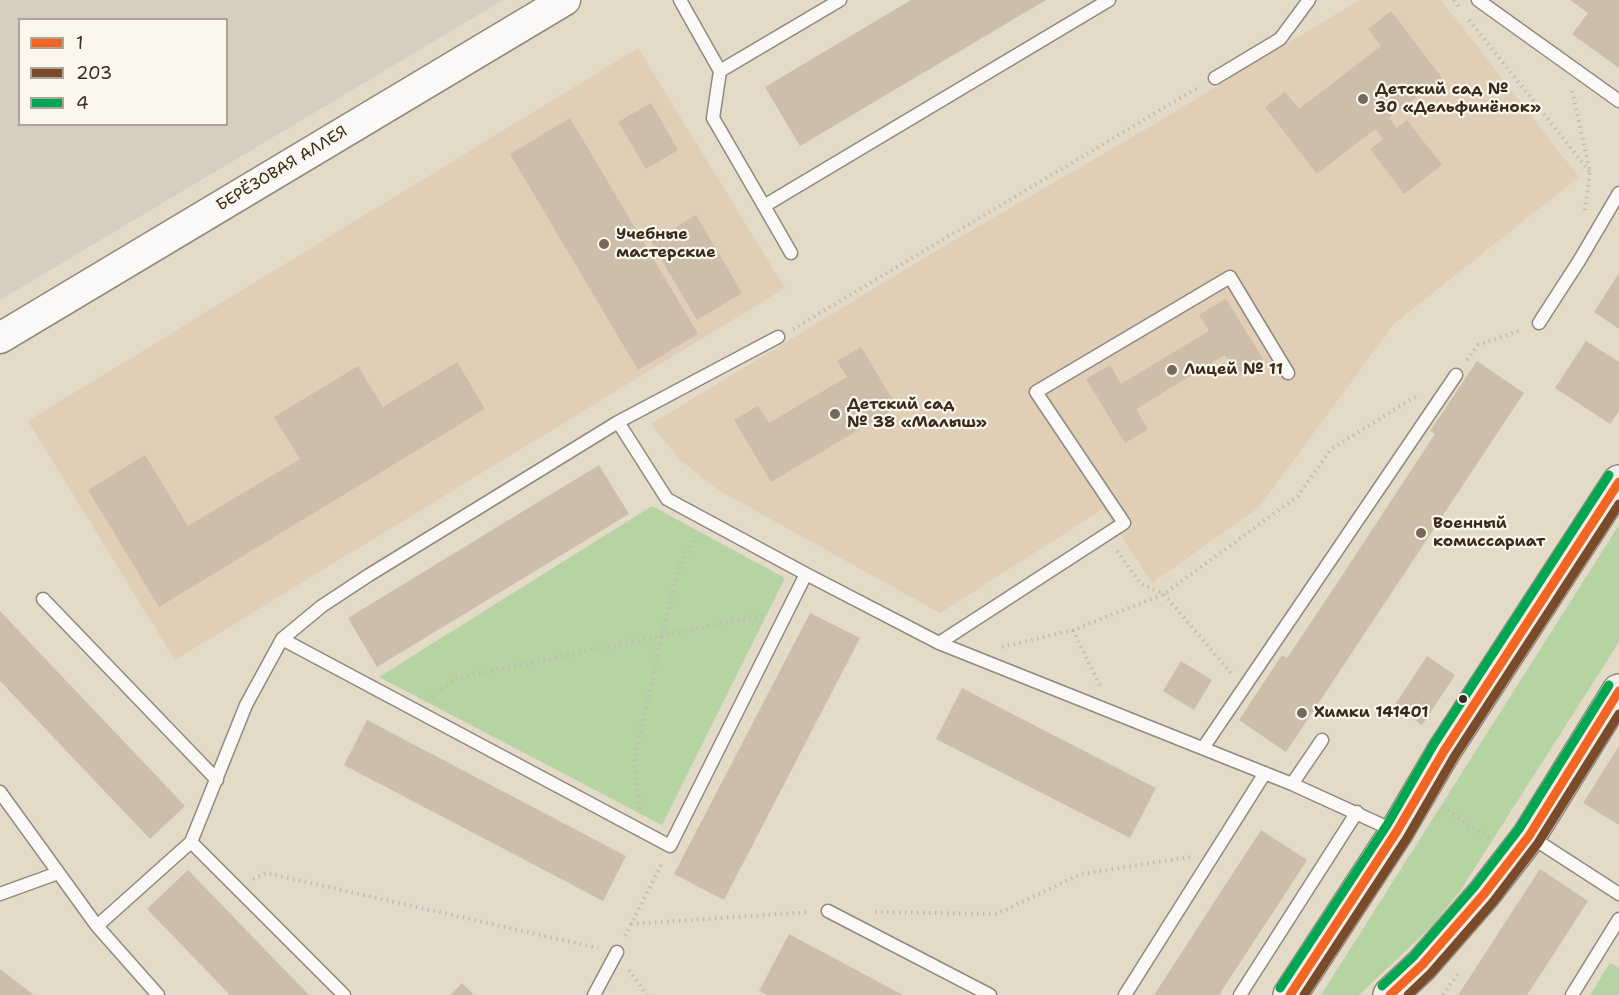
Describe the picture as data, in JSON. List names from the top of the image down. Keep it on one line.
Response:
{"streets":{"street":["БЕРЁЗОВАЯ АЛЛЕЯ"]},"places":["Детский сад № 30 «Дельфинёнок»","Учебные мастерские","Лицей № 11","Детский сад № 38 «Малыш»","Военный комиссариат","Химки 141401"],"lines":["transit line 4","transit line 1","transit line 203"],"legend":["1","203","4"]}
